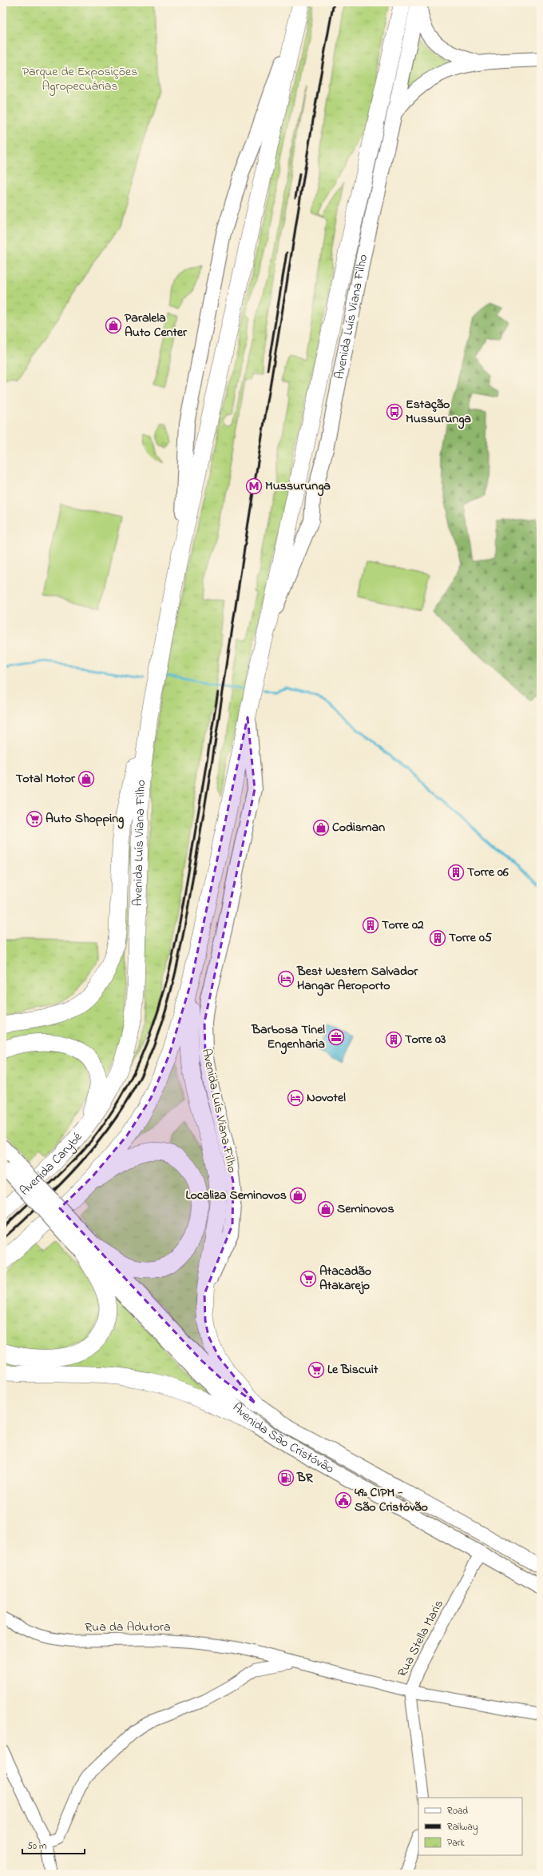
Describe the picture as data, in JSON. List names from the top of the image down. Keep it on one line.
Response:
{"streets":{"highway":["Avenida Luís Viana Filho","Avenida Carybé"],"main road":["Avenida São Cristóvão"],"street":["Rua da Adutora","Rua Stella Maris"]},"crossings":[["Avenida Luís Viana Filho","Avenida Carybé"],["Avenida São Cristóvão","Rua Stella Maris"],["Rua da Adutora","Rua Stella Maris"]],"parks":["Parque de Exposições Agropecuárias"],"places":{"shop":["Paralela Auto Center","Total Motor","Codisman","Localiza Seminovos","Seminovos"],"bus stop":["Estação Mussurunga"],"metro station":["Mussurunga"],"supermarket":["Auto Shopping","Atacadão Atakarejo","Le Biscuit"],"building":["Torre 06","Torre 02","Torre 05","Torre 03"],"hotel":["Best Western Salvador Hangar Aeroporto","Novotel"],"office":["Barbosa Tinel Engenharia"],"fuel station":["BR"],"public building":["49ª CIPM - São Cristóvão"]},"legend":["Road","Railway","Park"],"scale_bar":"50 m"}
